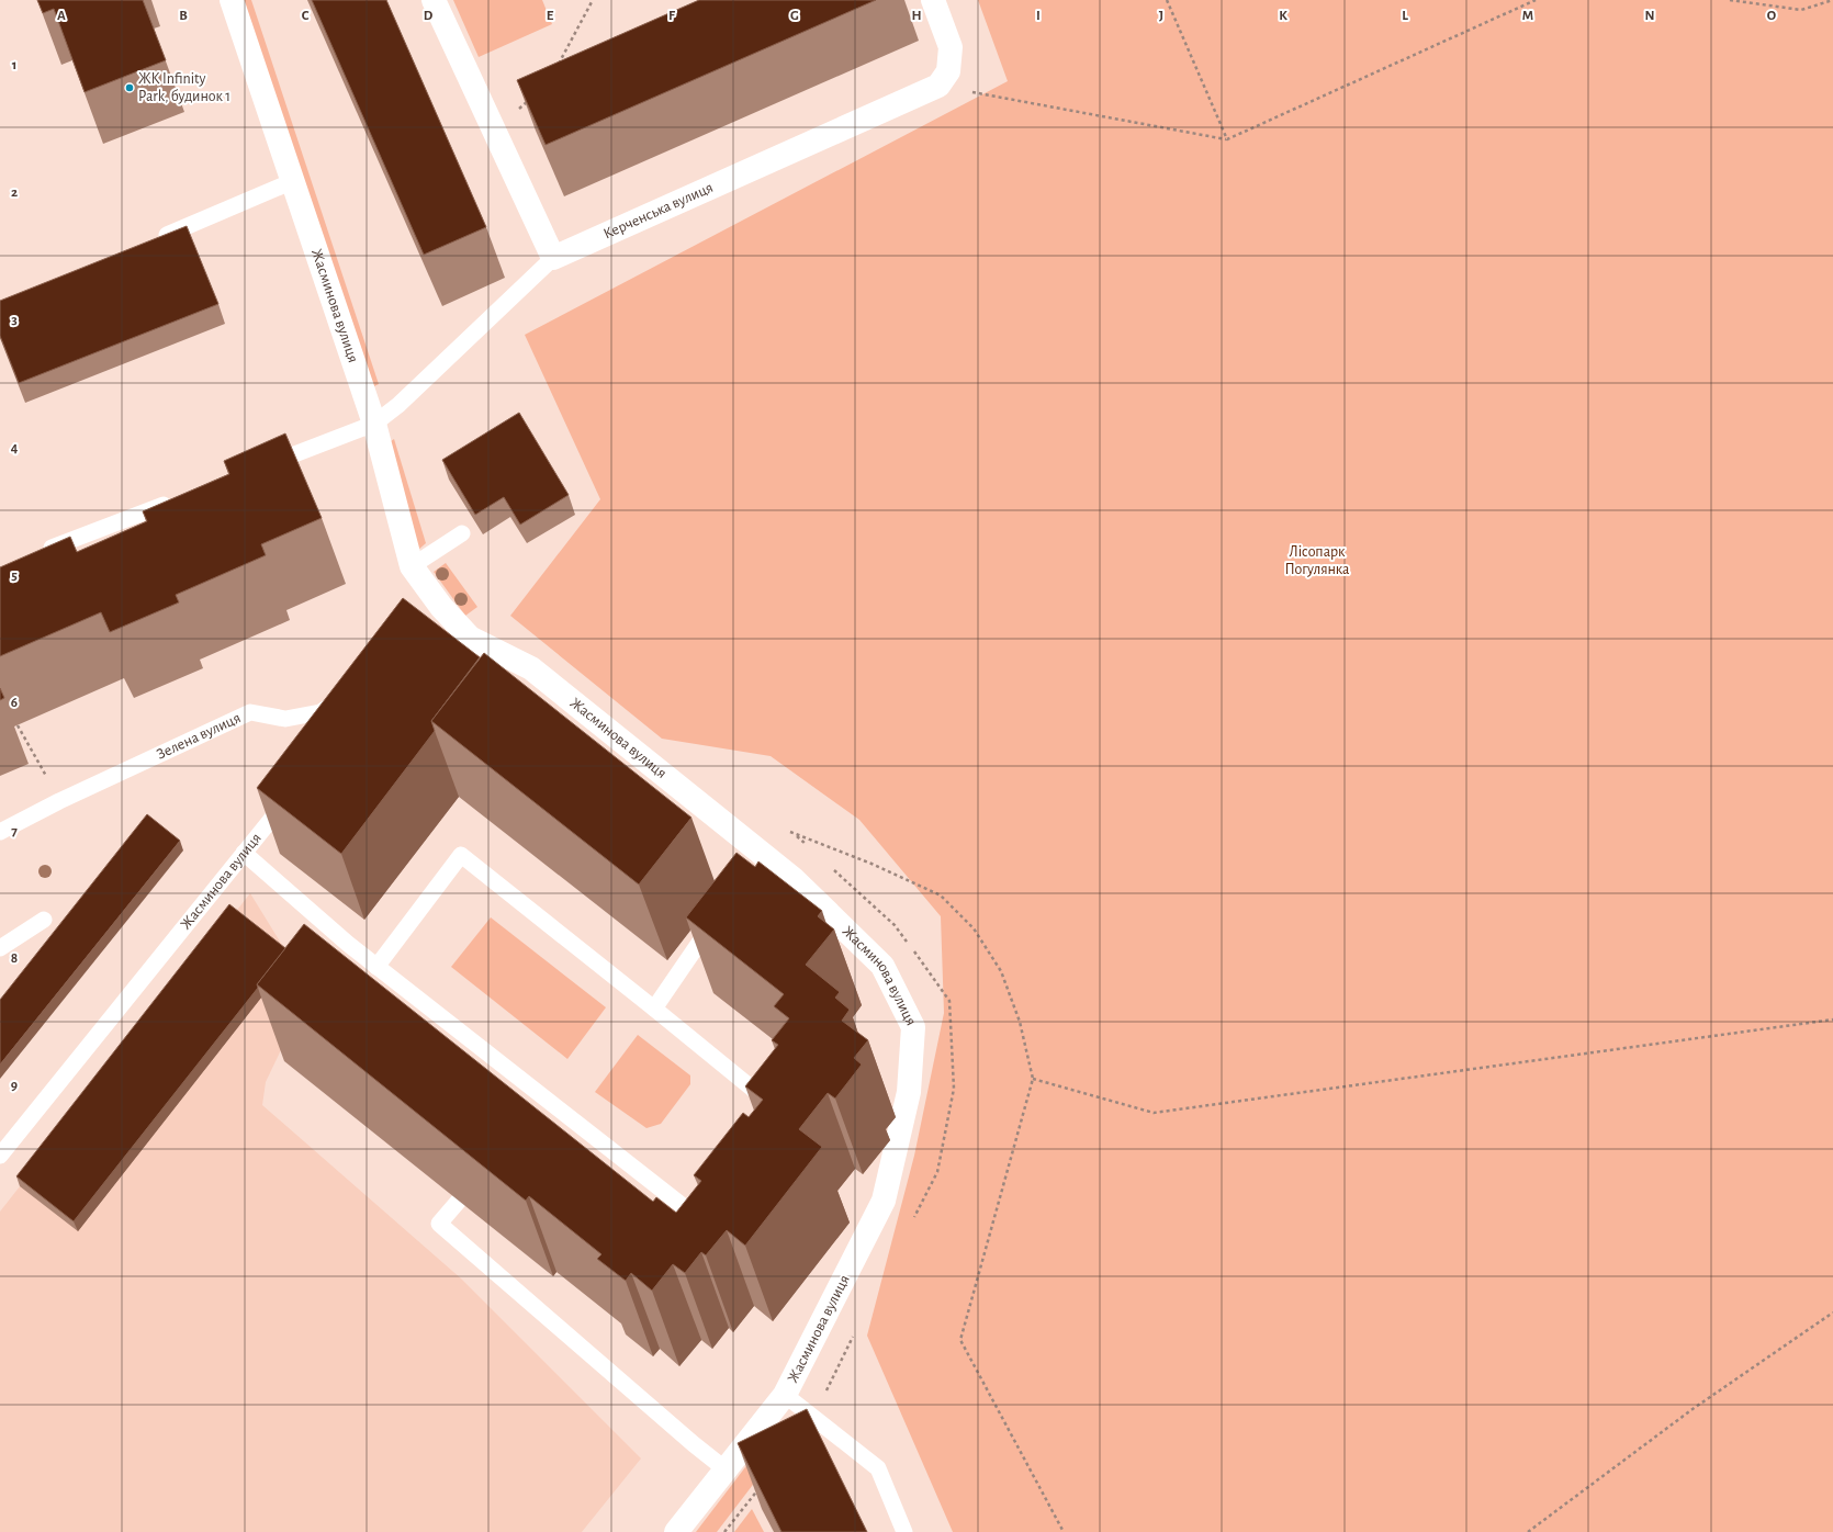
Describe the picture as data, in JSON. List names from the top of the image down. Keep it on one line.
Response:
{"streets":{"street":["Керченська вулиця","Жасминова вулиця"],"lane":["Зелена вулиця"]},"parks":["Лісопарк Погулянка"],"places":["ЖК Infinity Park, будинок 1"],"grid":{"columns":["A","B","C","D","E","F","G","H","I","J","K","L","M","N","O"],"rows":["1","2","3","4","5","6","7","8","9"]}}
